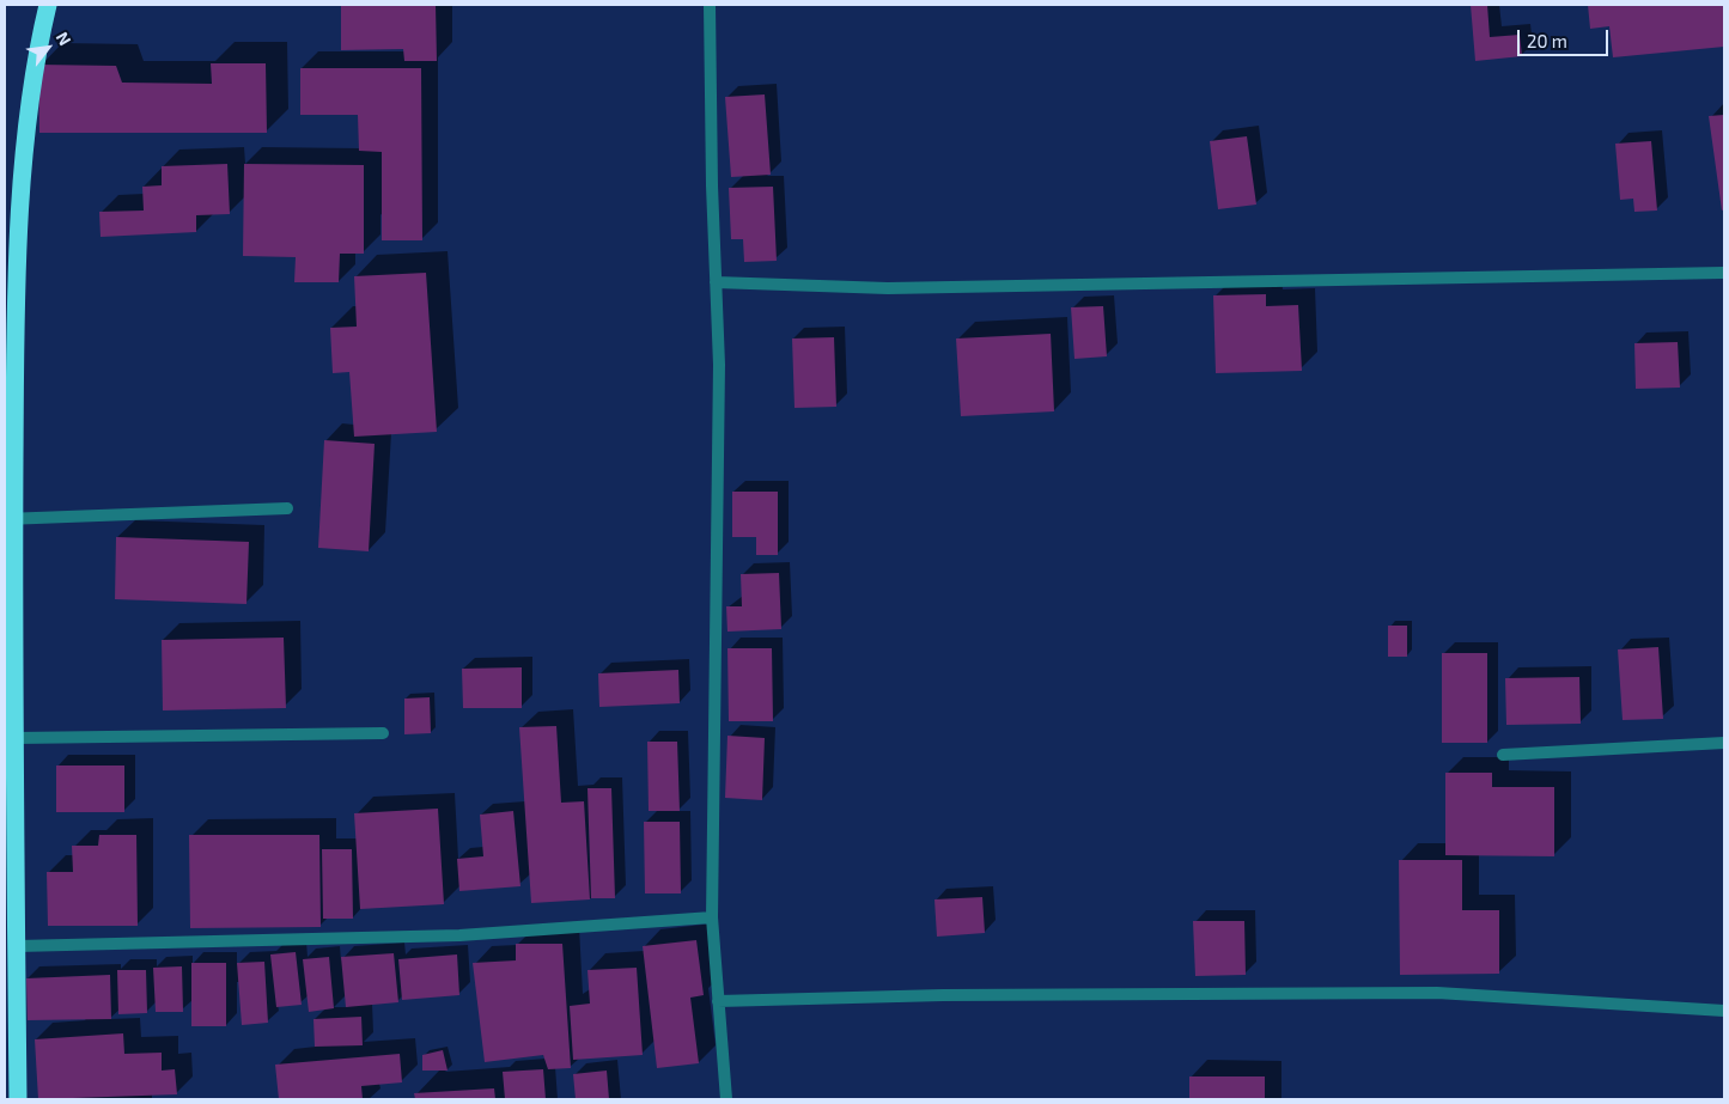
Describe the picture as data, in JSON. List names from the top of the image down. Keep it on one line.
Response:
{"scale_bar":"20 m","north":"top right"}
